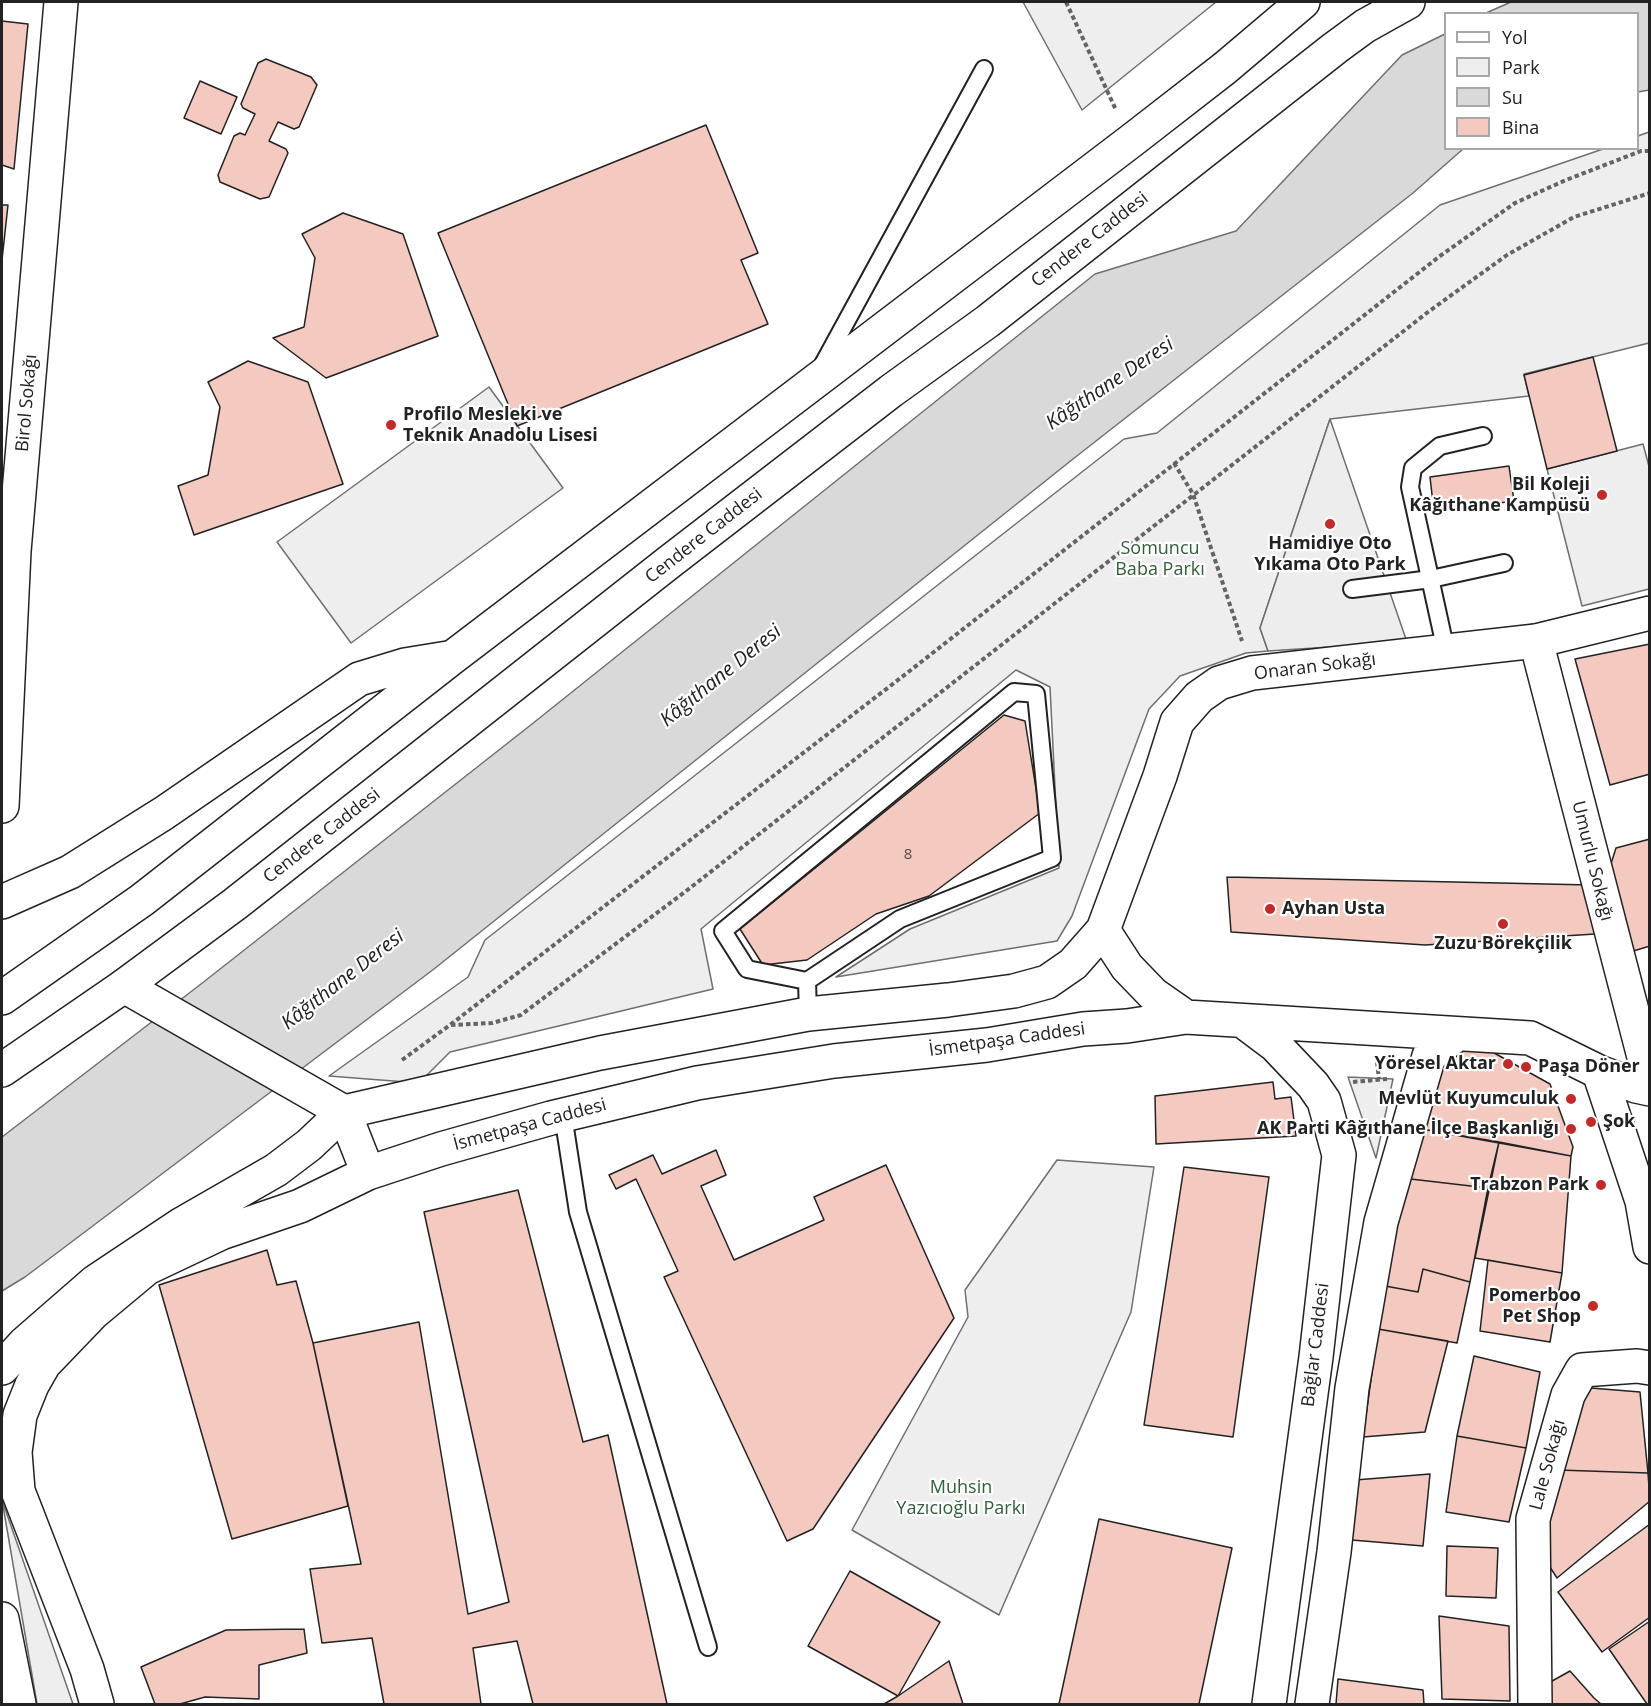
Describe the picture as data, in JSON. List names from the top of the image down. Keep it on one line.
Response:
{"streets":{"main road":["Cendere Caddesi","Birol Sokağı","Onaran Sokağı","Umurlu Sokağı","İsmetpaşa Caddesi","Bağlar Caddesi","Lale Sokağı"]},"crossings":[["Onaran Sokağı","Umurlu Sokağı"],["İsmetpaşa Caddesi","Bağlar Caddesi"]],"water":["Kâğıthane Deresi"],"parks":["Somuncu Baba Parkı","Muhsin Yazıcıoğlu Parkı"],"places":["Profilo Mesleki ve Teknik Anadolu Lisesi","Bil Koleji Kâğıthane Kampüsü","Hamidiye Oto Yıkama Oto Park","Ayhan Usta","Zuzu Börekçilik","Yöresel Aktar","Paşa Döner","Mevlüt Kuyumculuk","Şok","AK Parti Kâğıthane İlçe Başkanlığı","Trabzon Park","Pomerboo Pet Shop"],"house_numbers":["8"],"legend":["Yol","Park","Su","Bina"]}
